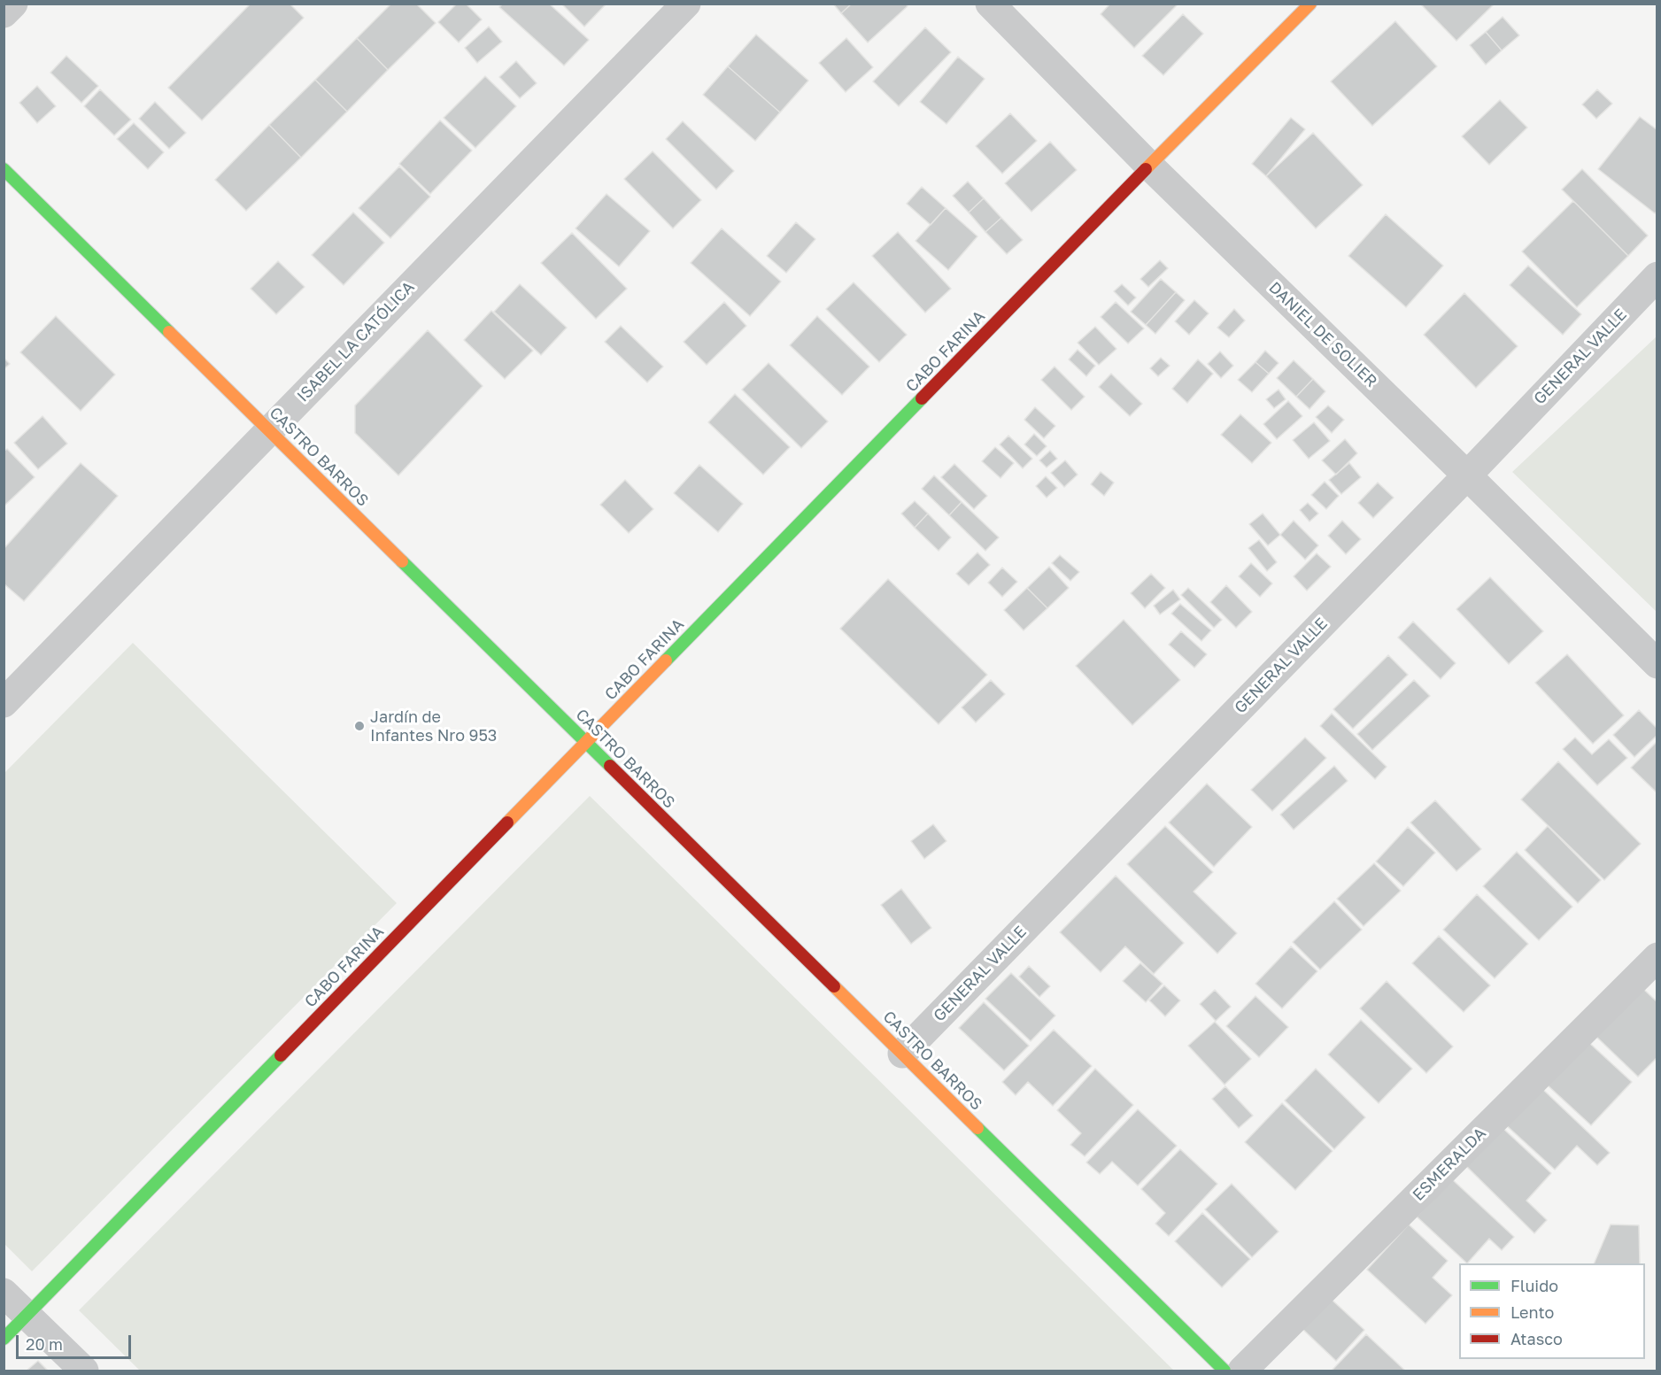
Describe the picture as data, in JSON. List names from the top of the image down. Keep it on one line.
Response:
{"streets":{"street":["DANIEL DE SOLIER","ISABEL LA CATÓLICA","CABO FARINA","GENERAL VALLE","CASTRO BARROS","ESMERALDA"]},"crossings":[["DANIEL DE SOLIER","CABO FARINA"],["DANIEL DE SOLIER","GENERAL VALLE"],["ISABEL LA CATÓLICA","CASTRO BARROS"],["CABO FARINA","CASTRO BARROS"],["GENERAL VALLE","CASTRO BARROS"]],"places":["Jardín de Infantes Nro 953"],"legend":["Fluido","Lento","Atasco"],"scale_bar":"20 m"}
